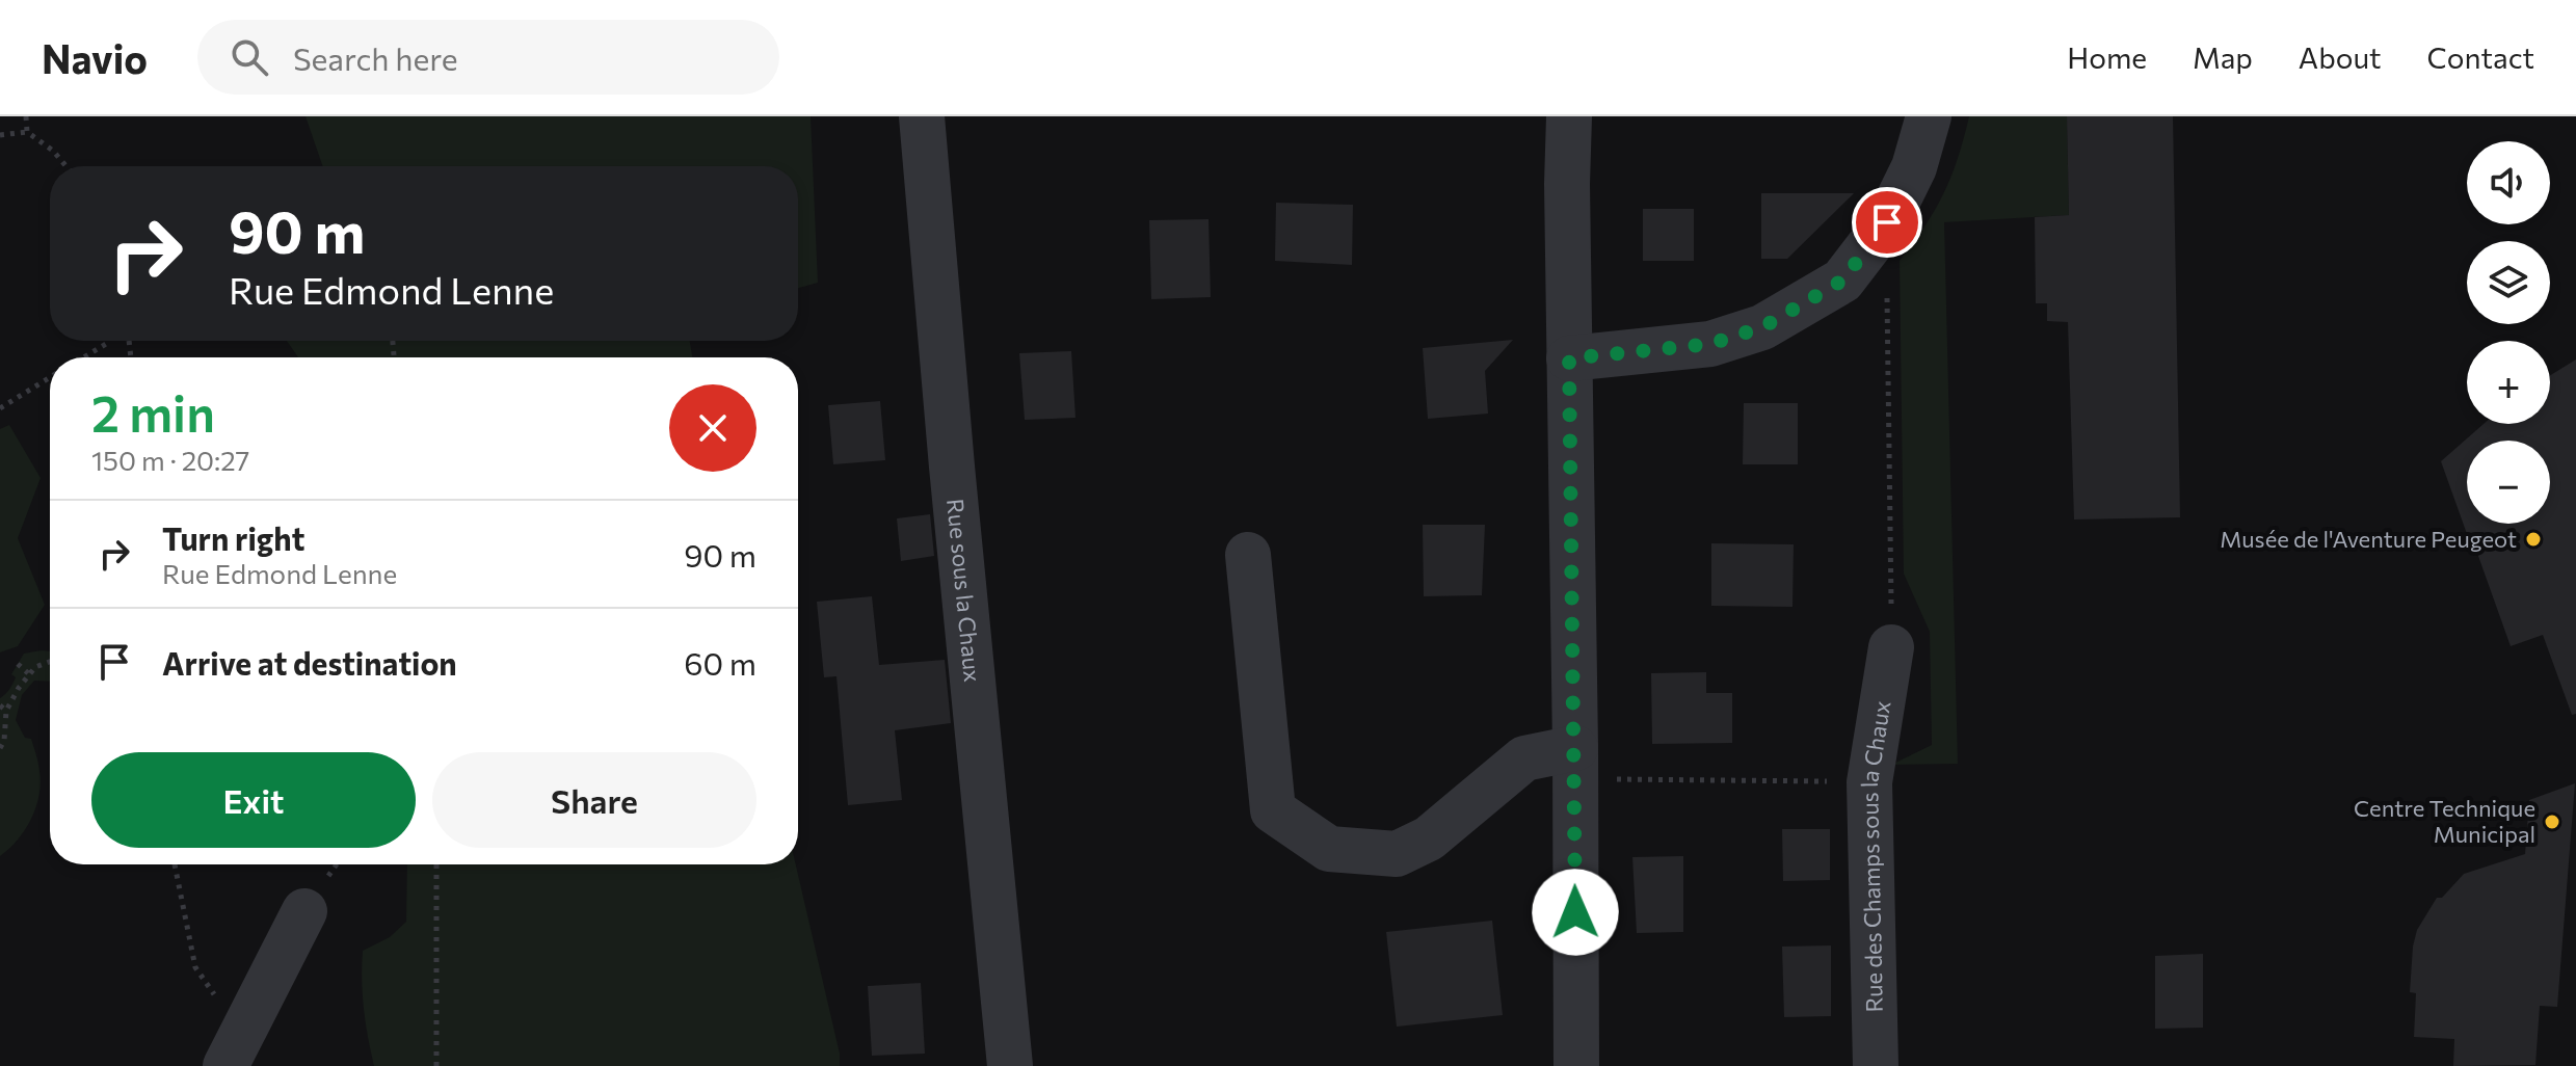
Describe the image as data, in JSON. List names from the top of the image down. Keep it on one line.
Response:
{"streets":{"street":["Rue sous la Chaux","Rue des Champs sous la Chaux"]},"places":["Musée de l'Aventure Peugeot","Centre Technique Municipal"],"page":{"header":"Navio","search":"Search here","nav":["Home","Map","About","Contact"],"map_buttons":["+","−"],"turn":["90 m","Rue Edmond Lenne"],"heading":["2 min","150 m · 20:27"],"list":[{"name":"Turn right","note":"Rue Edmond Lenne","value":"90 m"},{"name":"Arrive at destination","value":"60 m"}],"buttons":["Exit","Share"]}}
